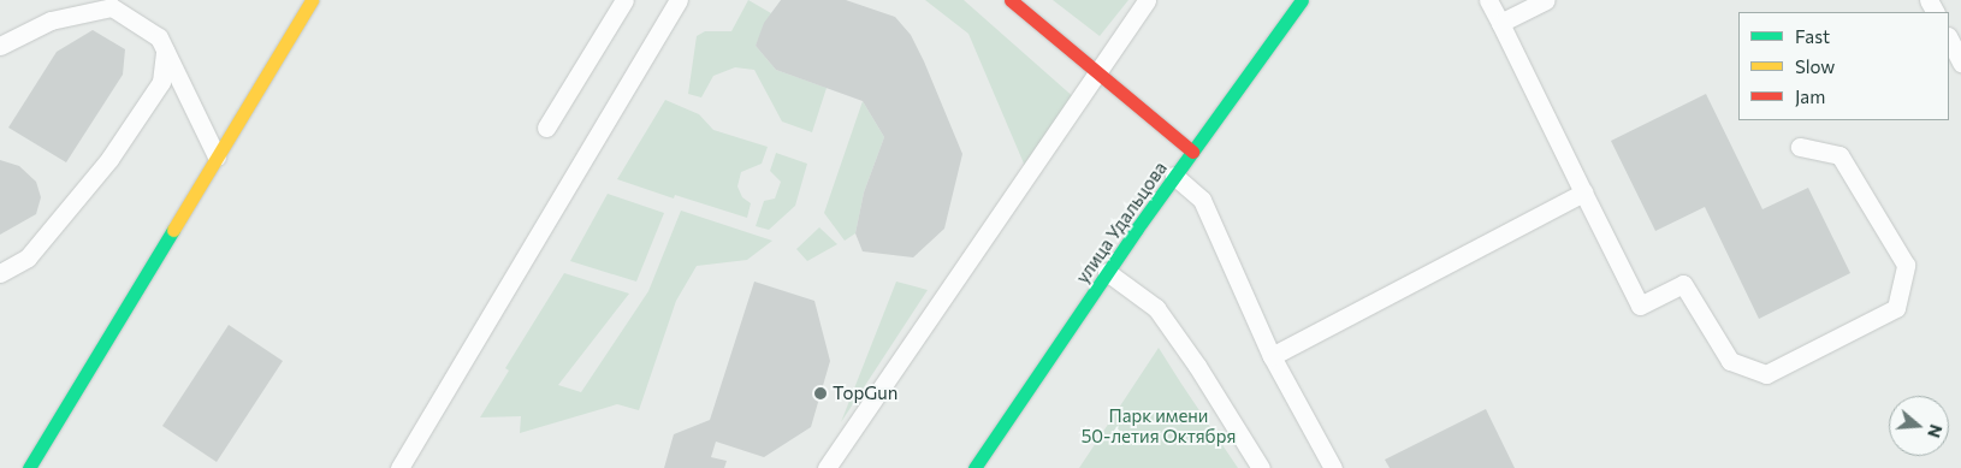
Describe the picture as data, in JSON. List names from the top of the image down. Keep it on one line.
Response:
{"streets":{"street":["улица Удальцова"]},"parks":["Парк имени 50-летия Октября"],"places":["TopGun"],"legend":["Fast","Slow","Jam"],"north":"right"}
